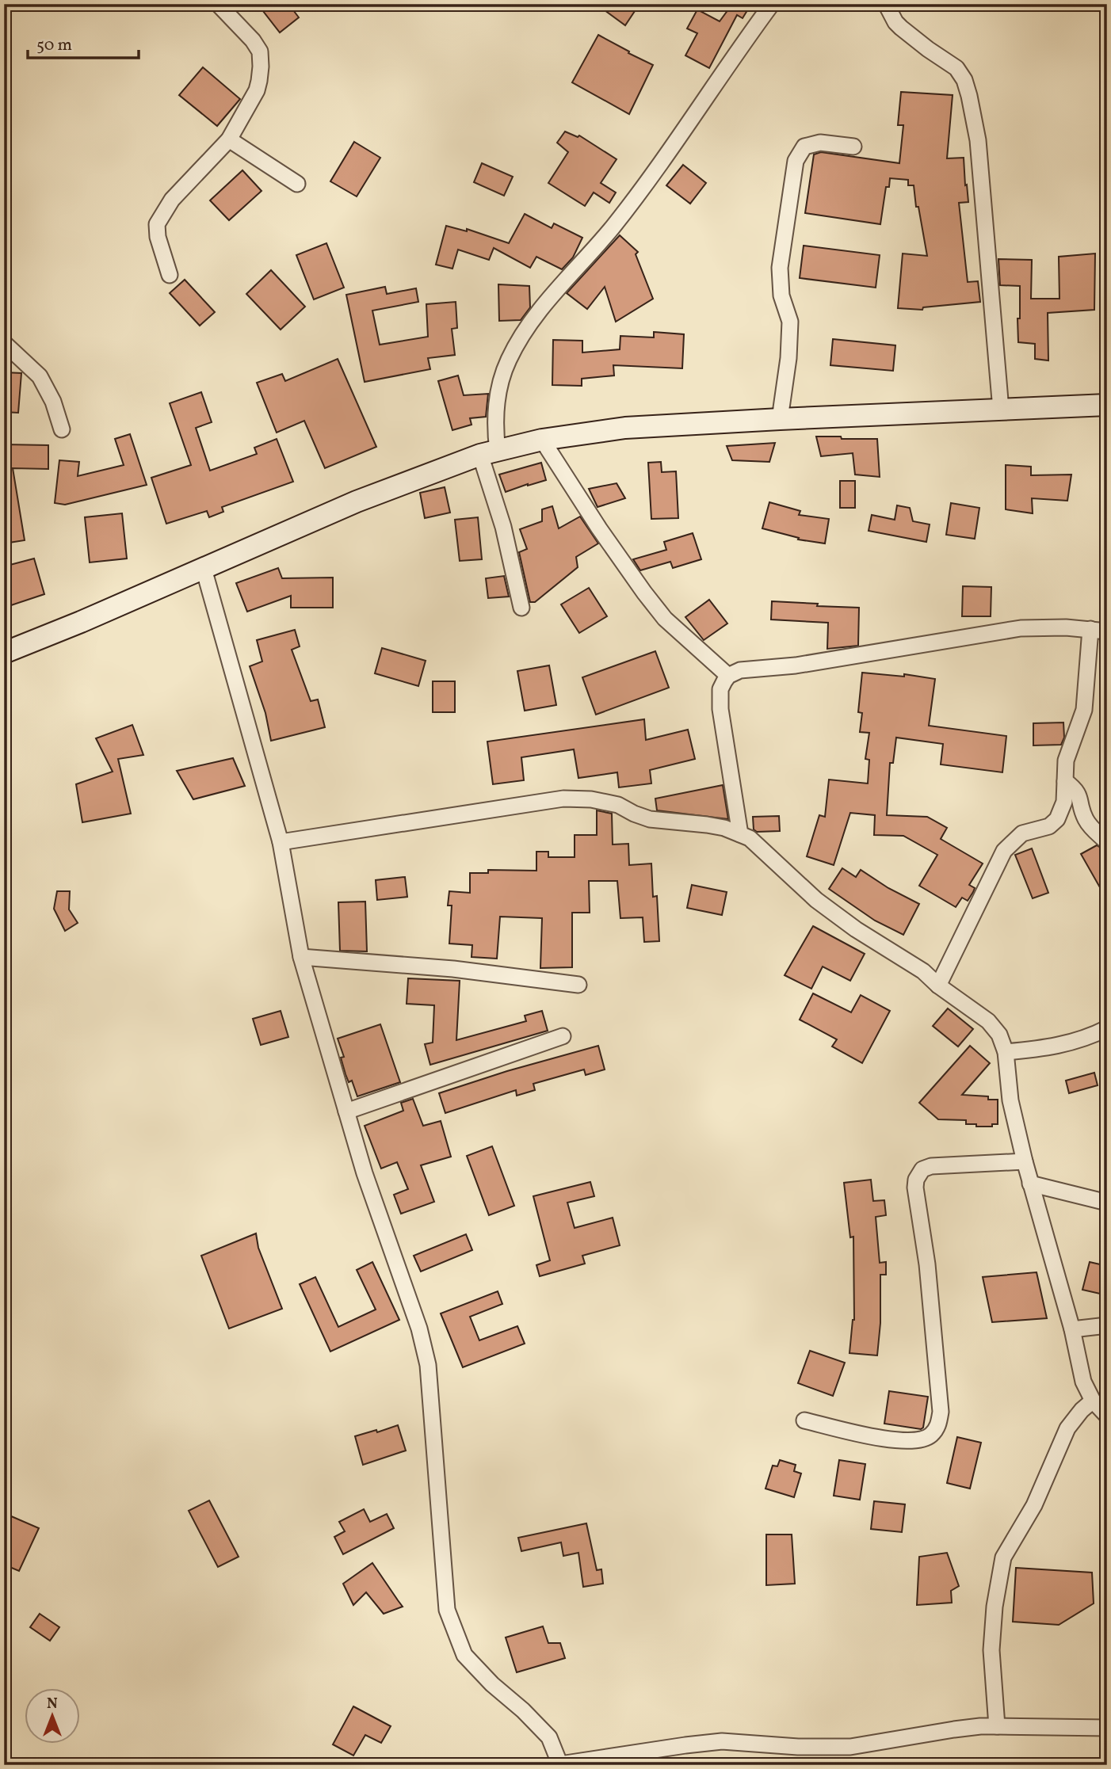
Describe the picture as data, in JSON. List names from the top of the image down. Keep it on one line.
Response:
{"scale_bar":"50 m","north":"top"}
